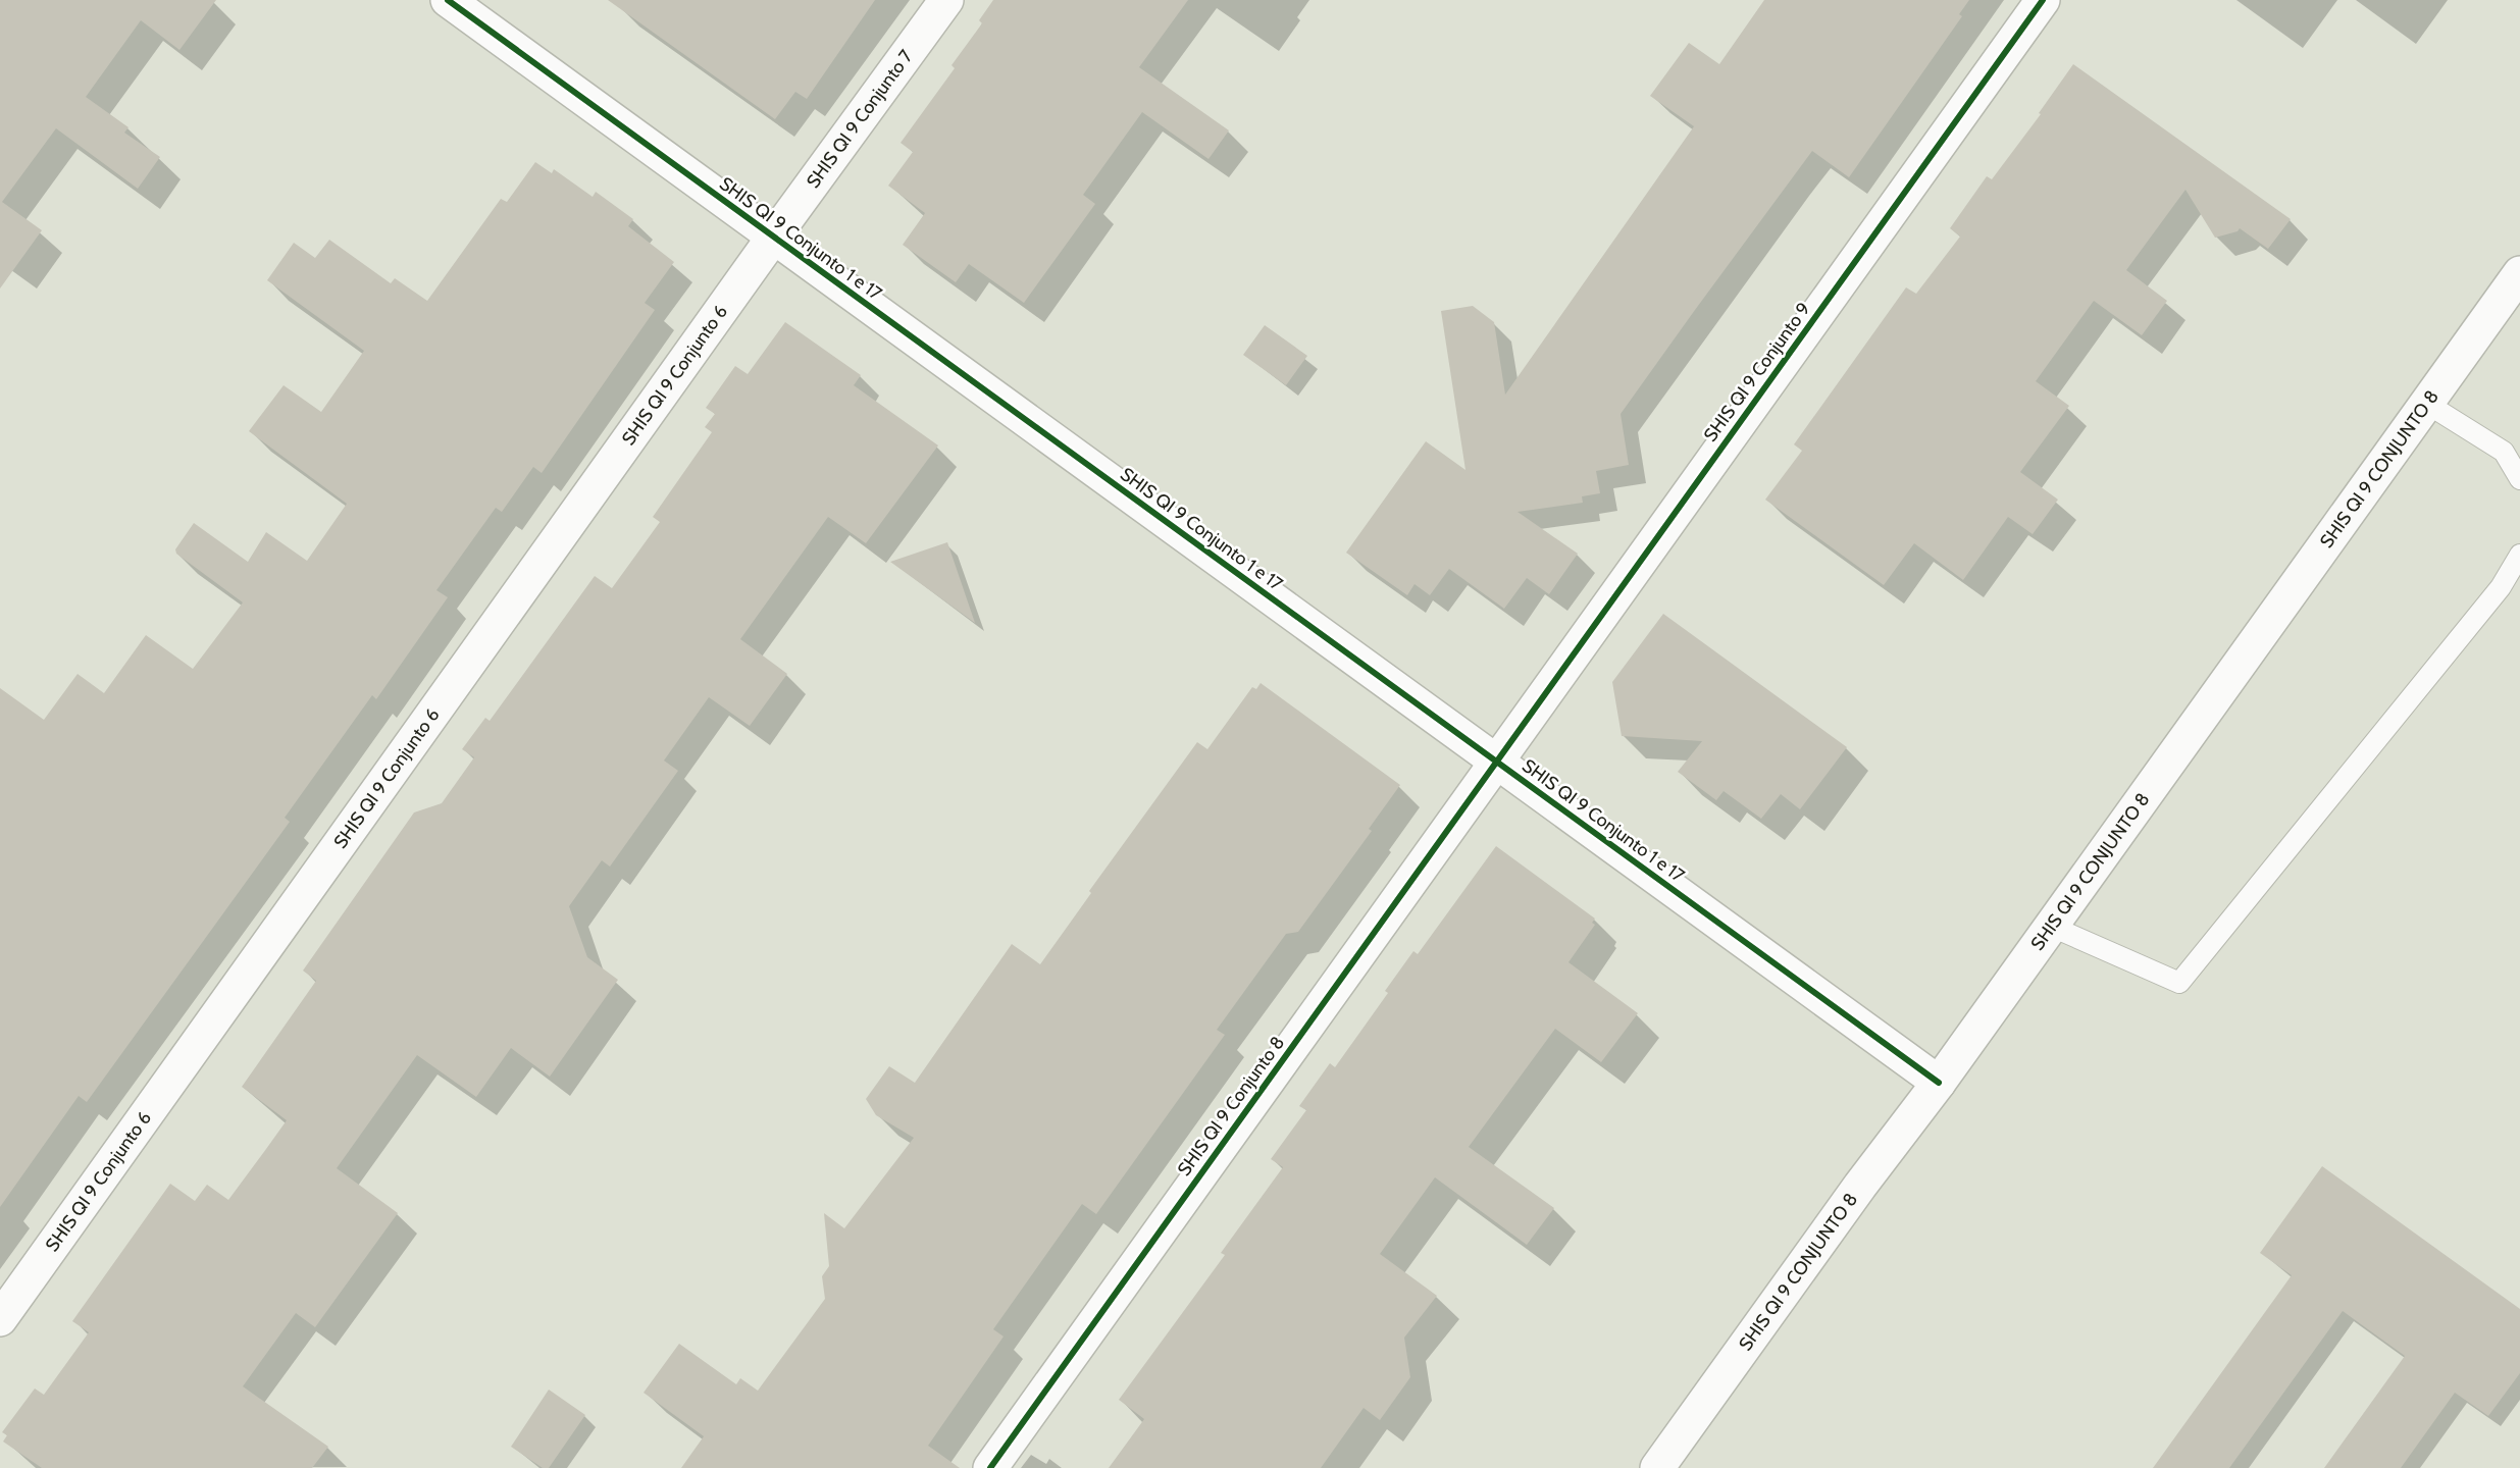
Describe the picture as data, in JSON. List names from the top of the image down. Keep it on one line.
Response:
{"streets":{"street":["SHIS QI 9 Conjunto 7","SHIS QI 9 Conjunto 1 e 17","SHIS QI 9 Conjunto 9","SHIS QI 9 Conjunto 6","SHIS QI 9 CONJUNTO 8","SHIS QI 9 Conjunto 8"]},"crossings":[["SHIS QI 9 Conjunto 7","SHIS QI 9 Conjunto 1 e 17"],["SHIS QI 9 Conjunto 7","SHIS QI 9 Conjunto 6"],["SHIS QI 9 Conjunto 1 e 17","SHIS QI 9 Conjunto 9"],["SHIS QI 9 Conjunto 1 e 17","SHIS QI 9 Conjunto 6"],["SHIS QI 9 Conjunto 1 e 17","SHIS QI 9 CONJUNTO 8"],["SHIS QI 9 Conjunto 1 e 17","SHIS QI 9 Conjunto 8"],["SHIS QI 9 Conjunto 9","SHIS QI 9 Conjunto 8"]]}
